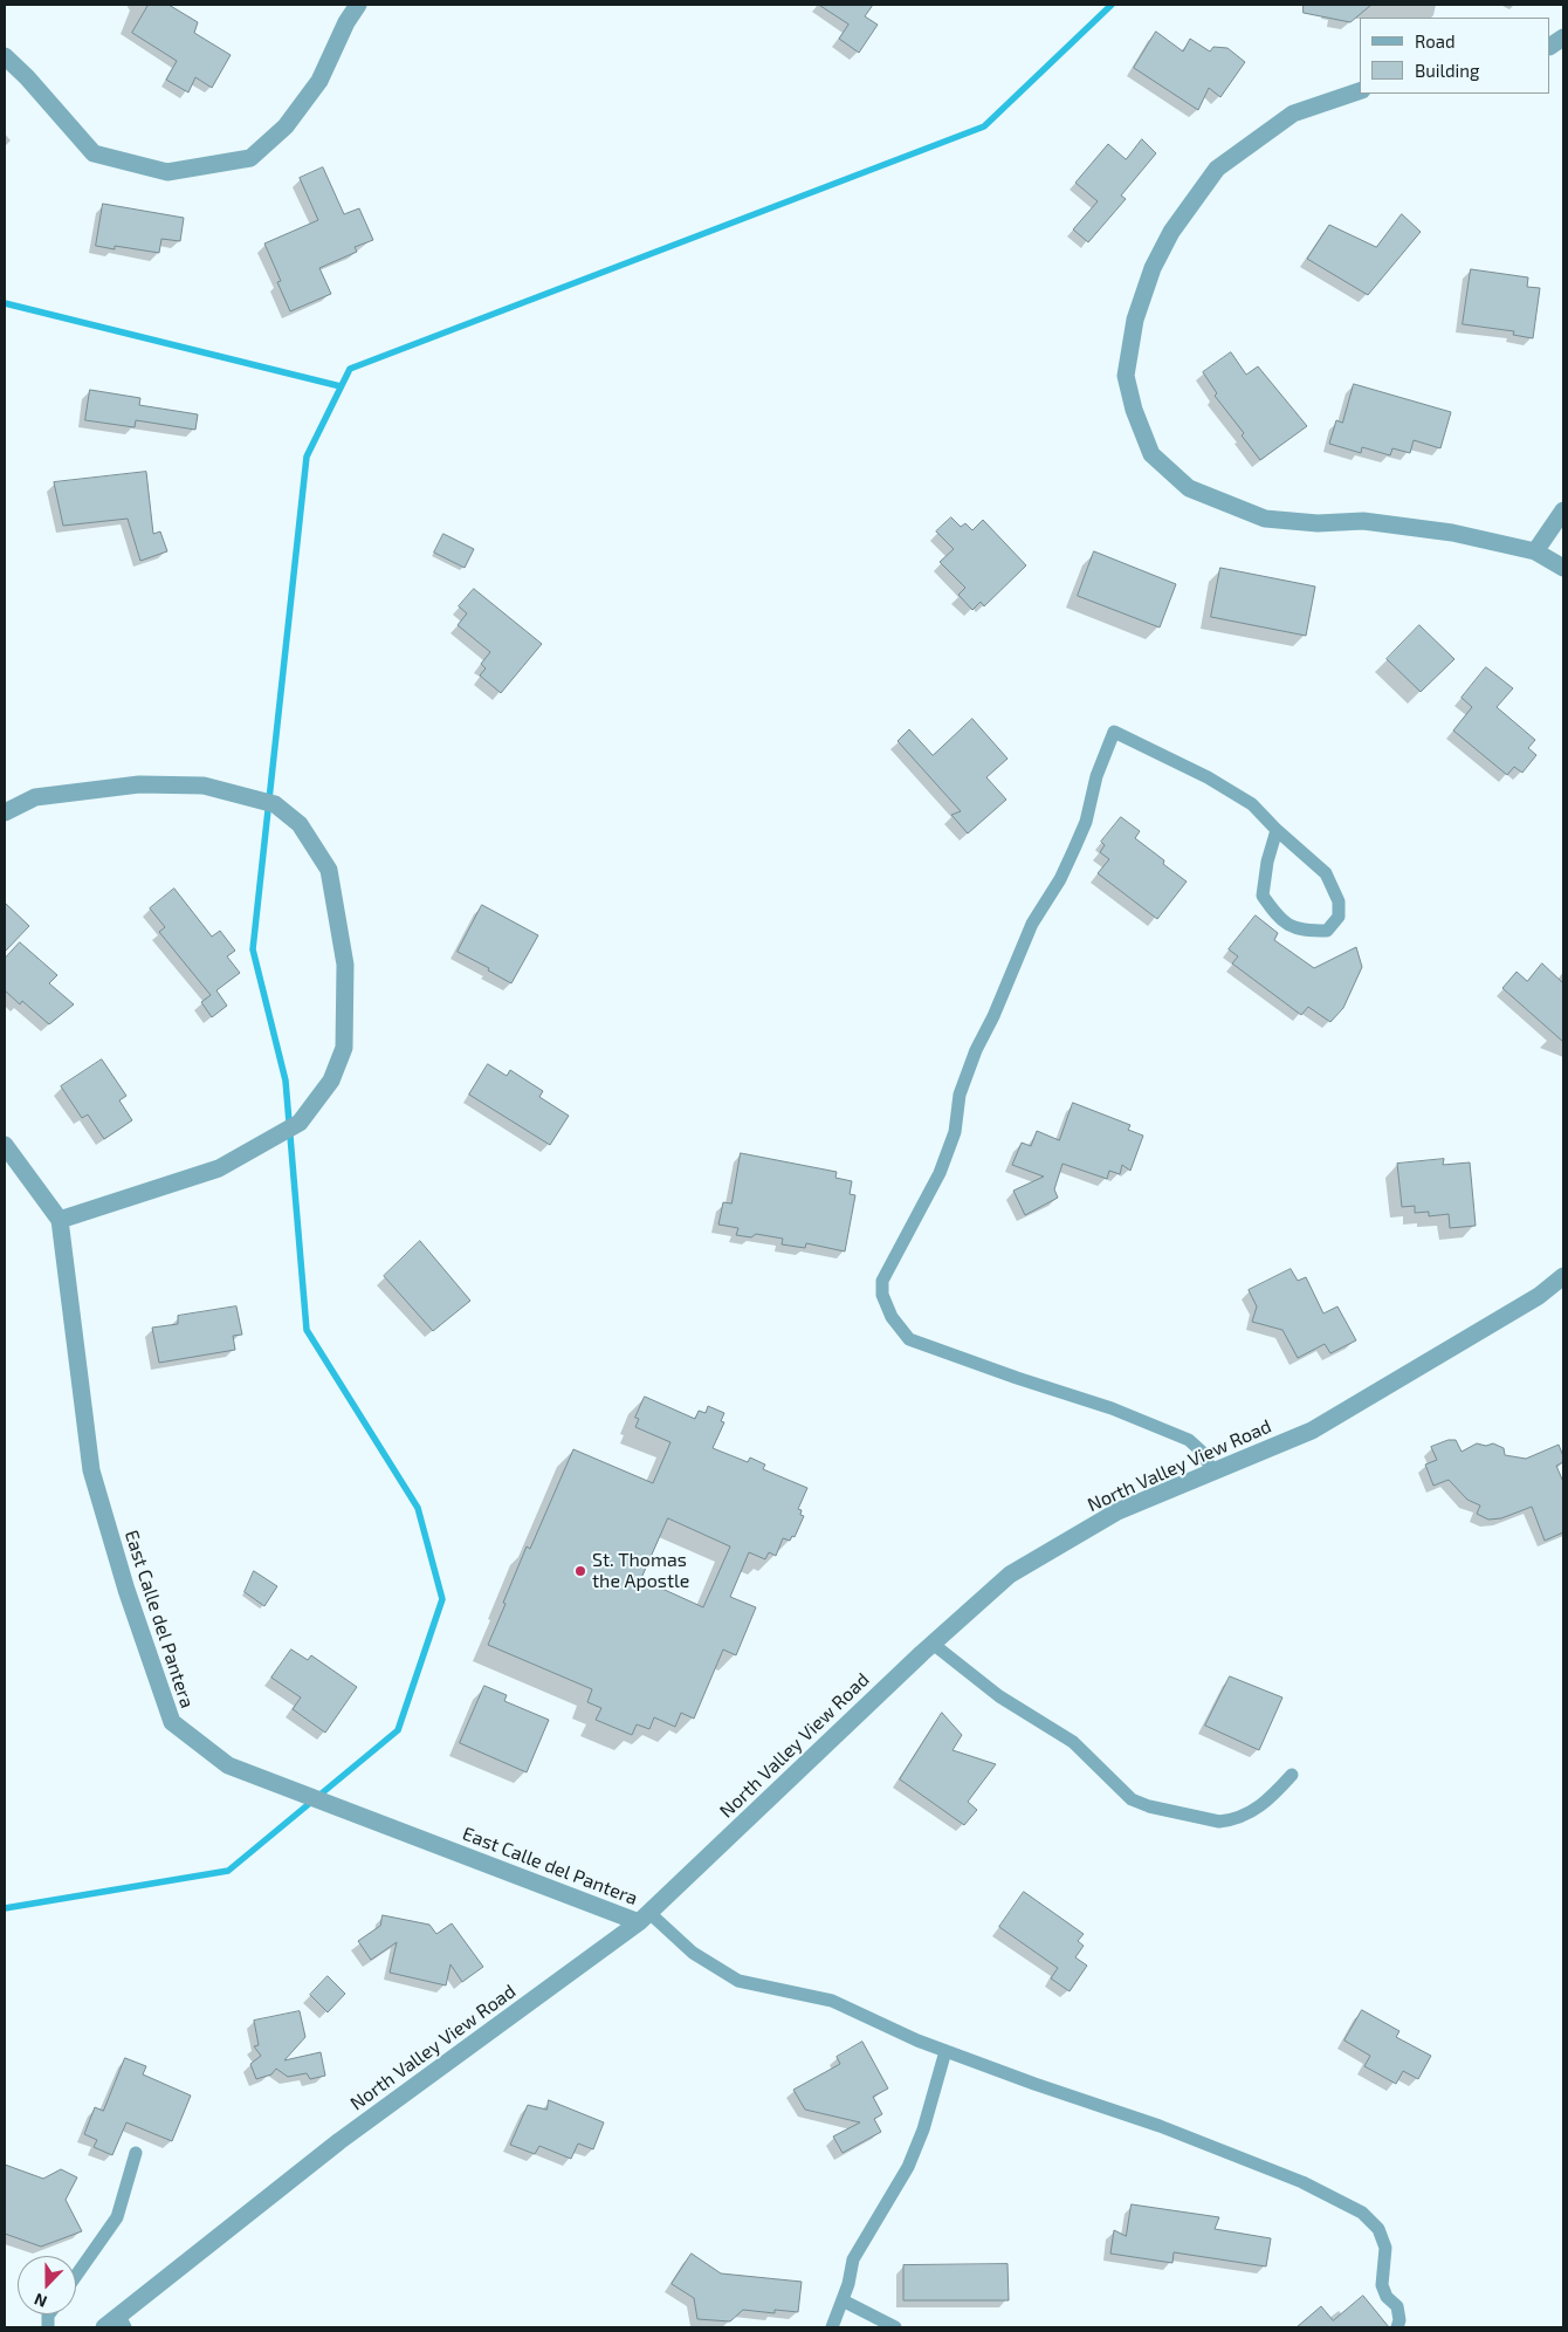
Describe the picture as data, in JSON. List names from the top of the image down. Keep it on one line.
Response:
{"streets":{"street":["North Valley View Road","East Calle del Pantera"]},"crossings":[["North Valley View Road","East Calle del Pantera"]],"places":["St. Thomas the Apostle"],"legend":["Road","Building"],"north":"bottom"}
